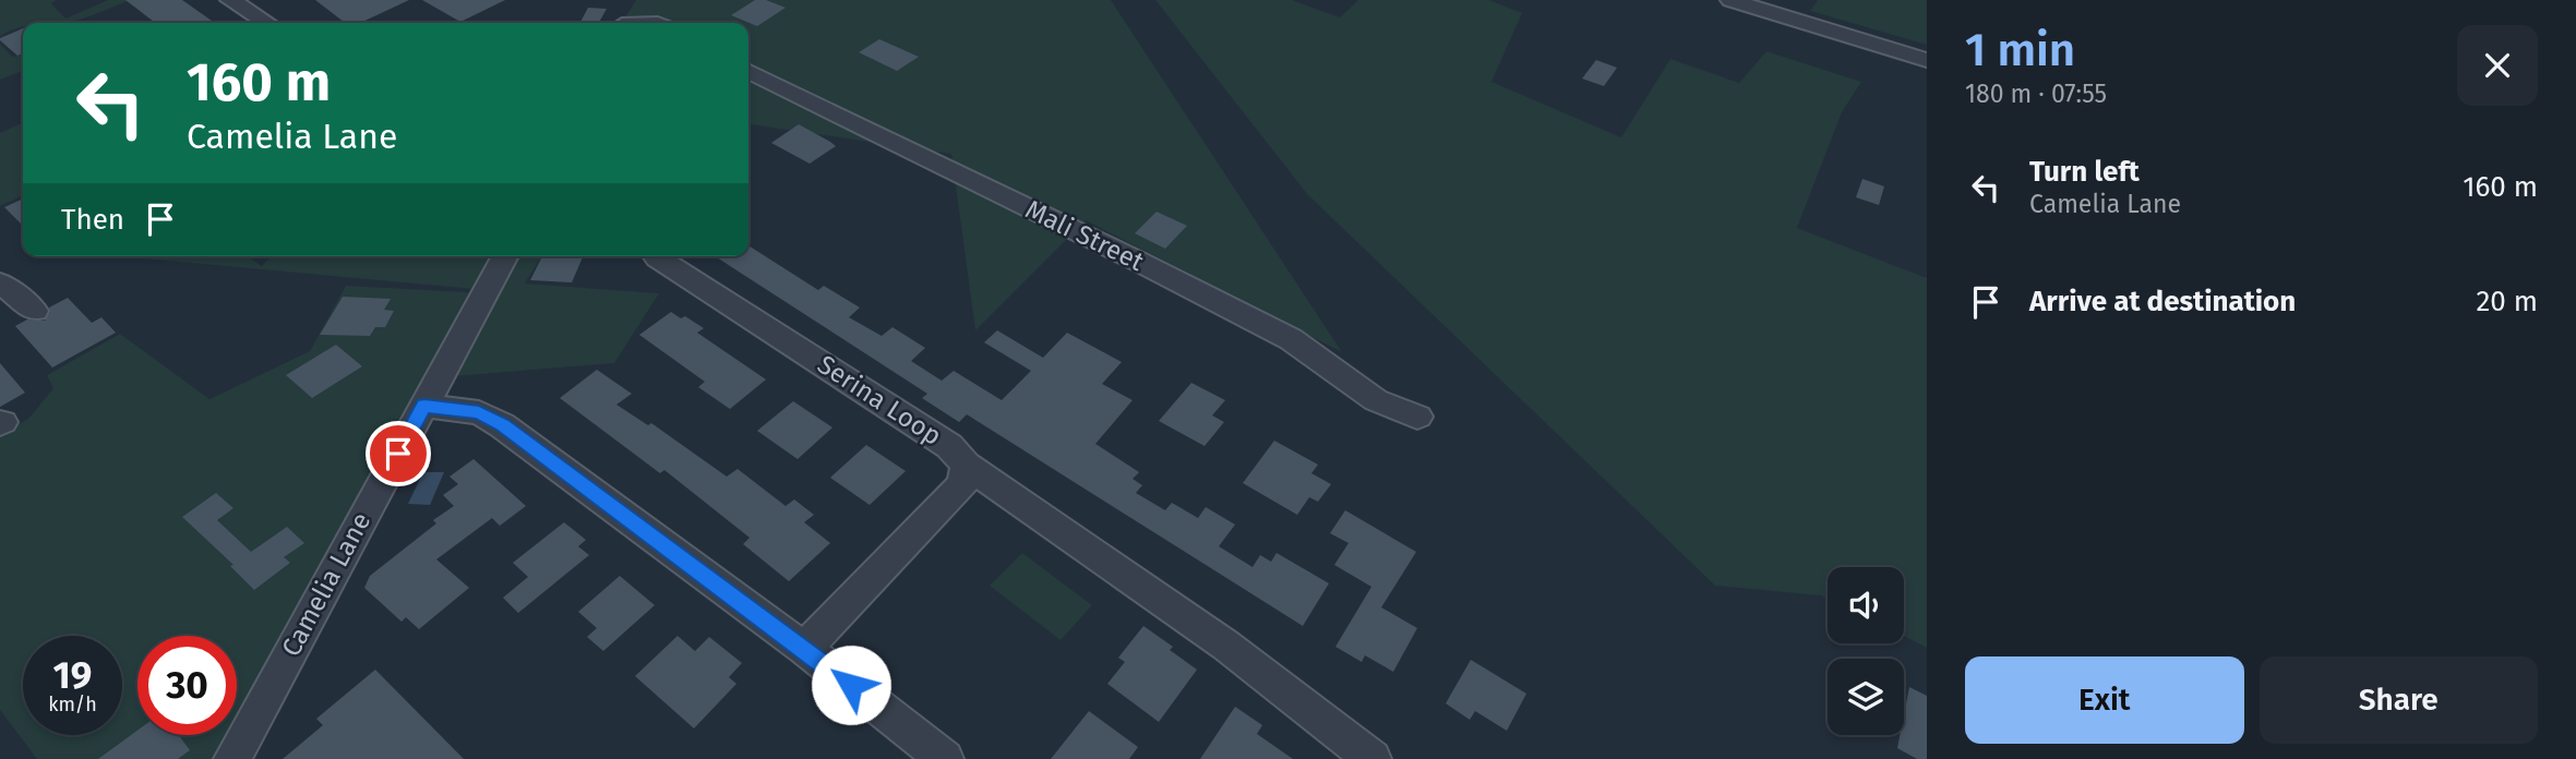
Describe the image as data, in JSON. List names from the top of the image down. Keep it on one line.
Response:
{"streets":{"street":["Mali Street","Serina Loop","Camelia Lane"]},"page":{"heading":["1 min","180 m · 07:55"],"turn":["160 m","Camelia Lane"],"list":[{"name":"Turn left","note":"Camelia Lane","value":"160 m"},{"name":"Arrive at destination","value":"20 m"}],"then":"Then","speed":"19 km/h","limit":"30","buttons":["Exit","Share"]}}
